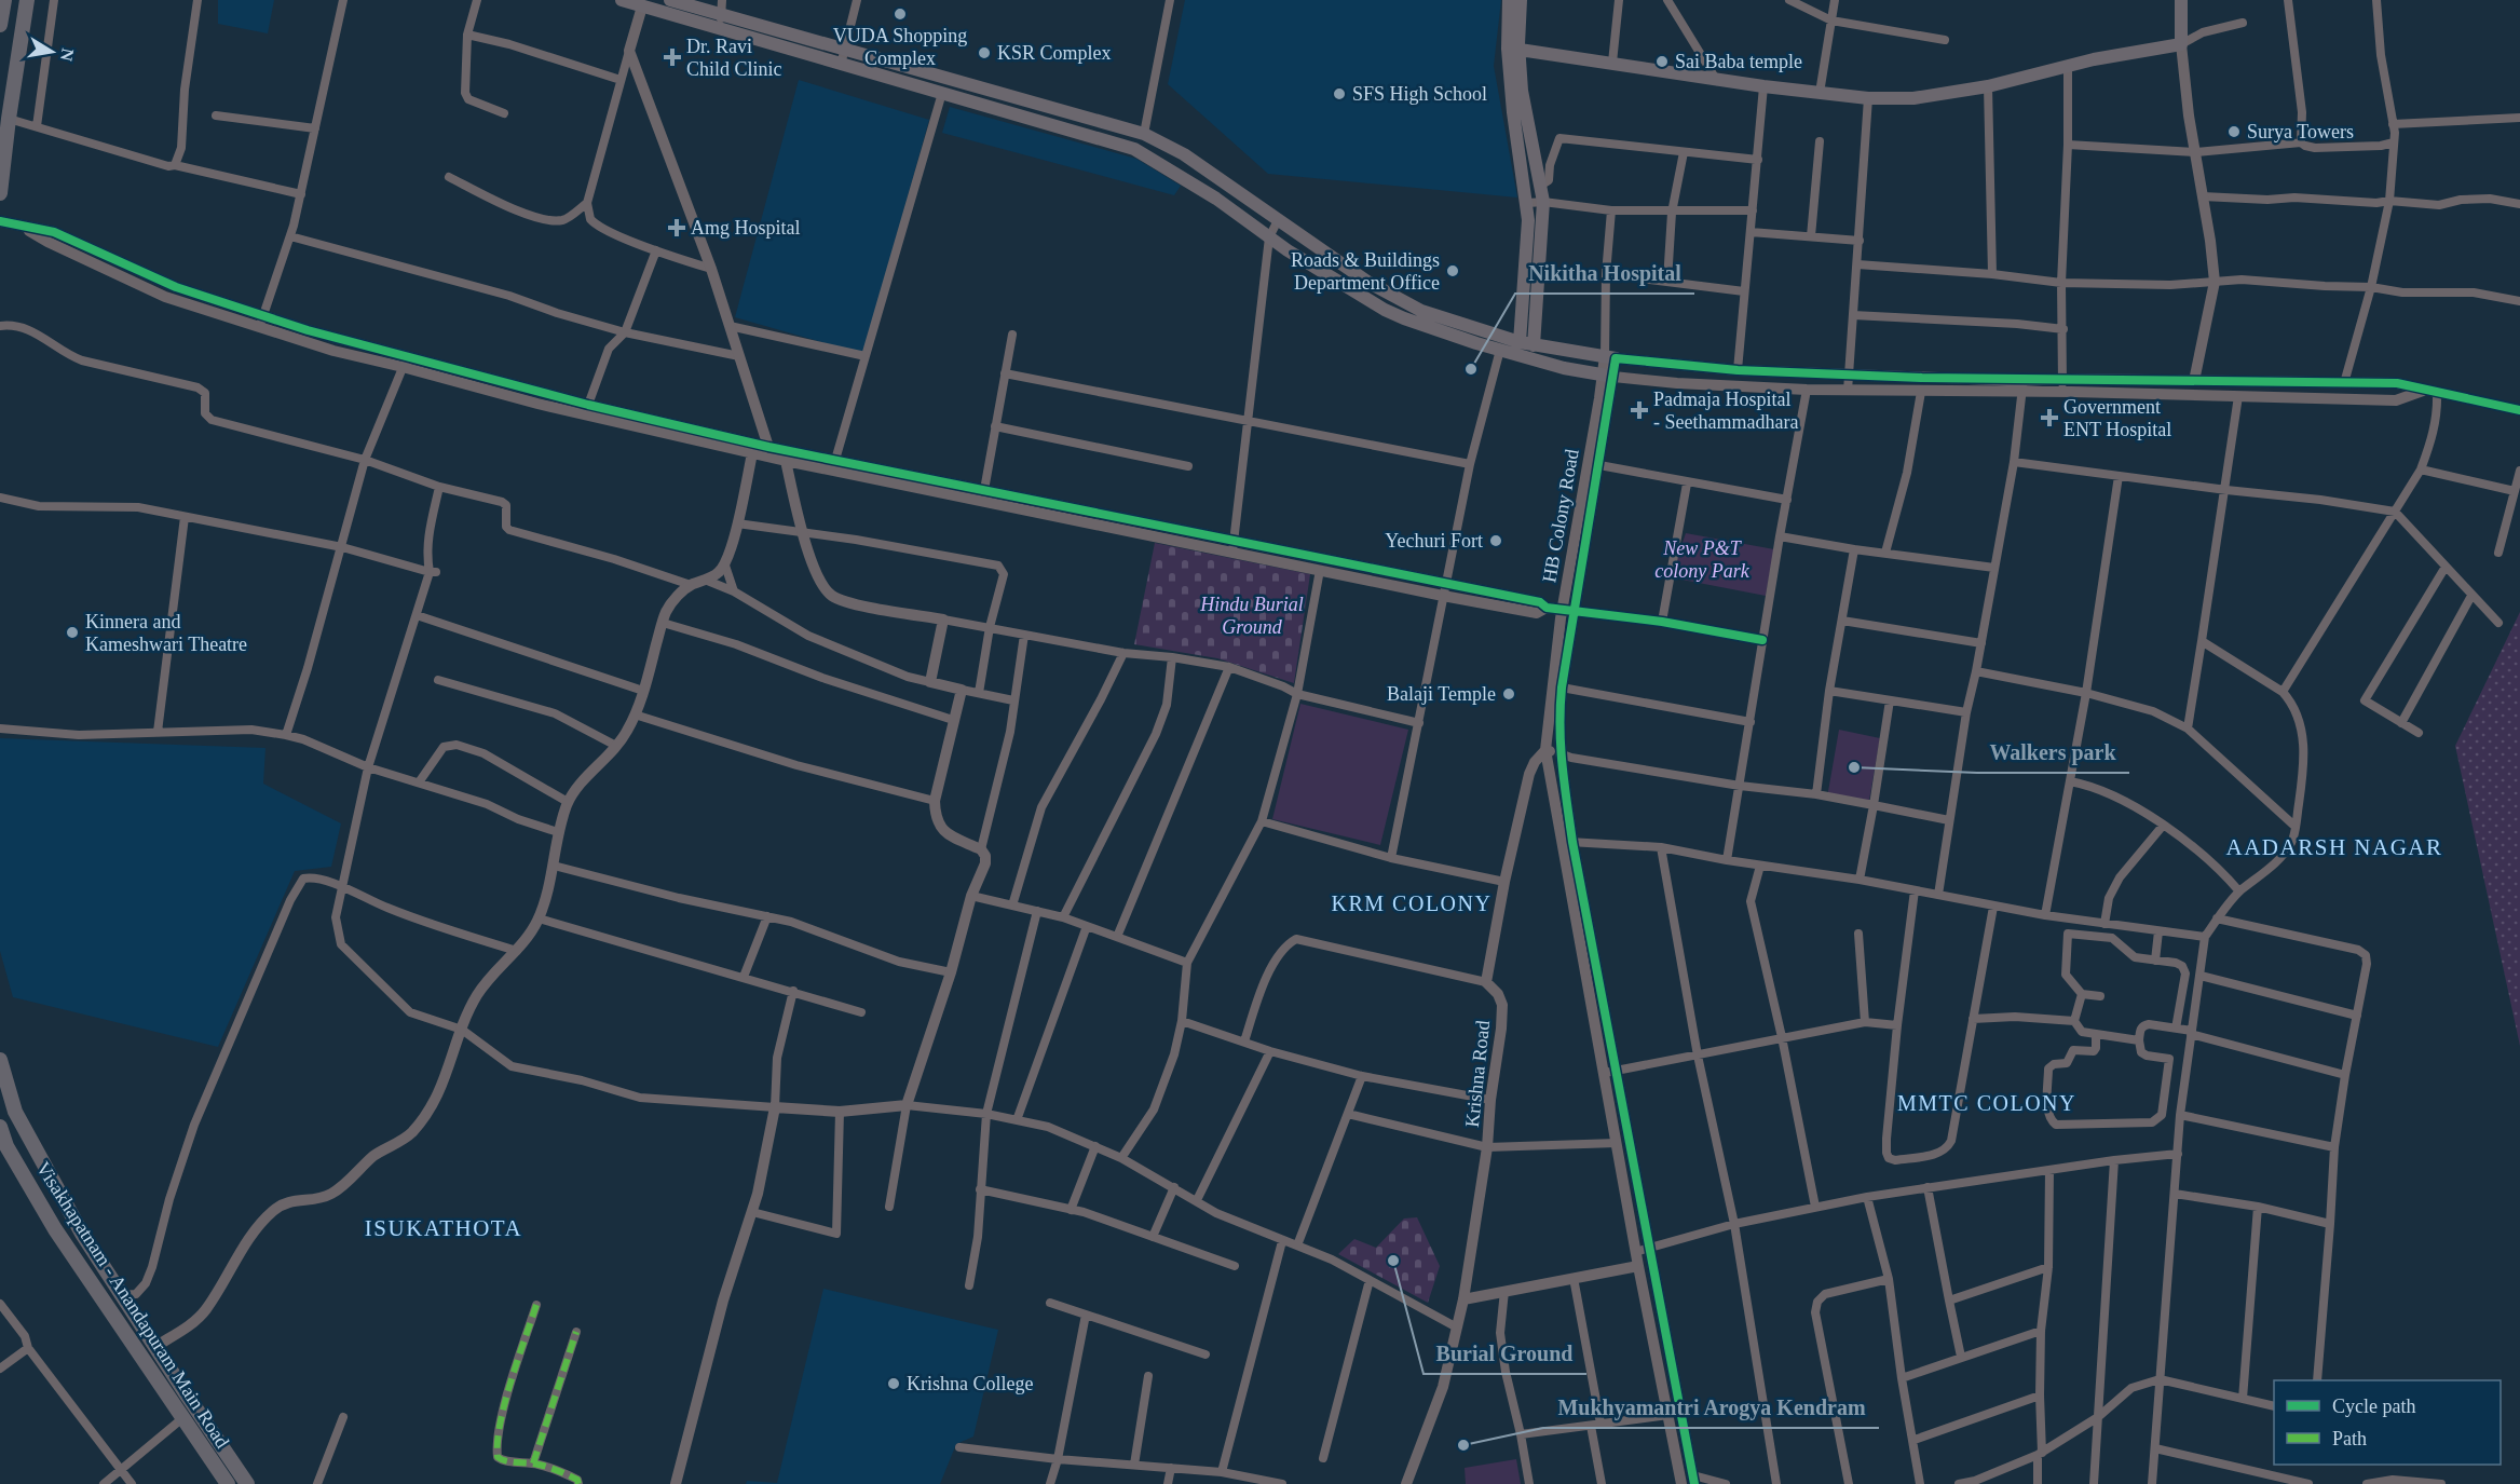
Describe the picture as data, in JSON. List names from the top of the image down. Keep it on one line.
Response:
{"streets":{"main road":["Visakhapatnam - Anandapuram Main Road"],"street":["HB Colony Road","Krishna Road"]},"districts":["AADARSH NAGAR","KRM COLONY","MMTC COLONY","ISUKATHOTA"],"parks":["New P&T colony Park","Hindu Burial Ground"],"places":{"other":["VUDA Shopping Complex","KSR Complex","Sai Baba temple","SFS High School","Surya Towers","Roads & Buildings Department Office","Nikitha Hospital","Yechuri Fort","Kinnera and Kameshwari Theatre","Balaji Temple","Walkers park","Burial Ground","Krishna College","Mukhyamantri Arogya Kendram"],"health":["Dr. Ravi Child Clinic","Amg Hospital","Padmaja Hospital - Seethammadhara","Government ENT Hospital"]},"legend":["Cycle path","Path"],"north":"right"}
